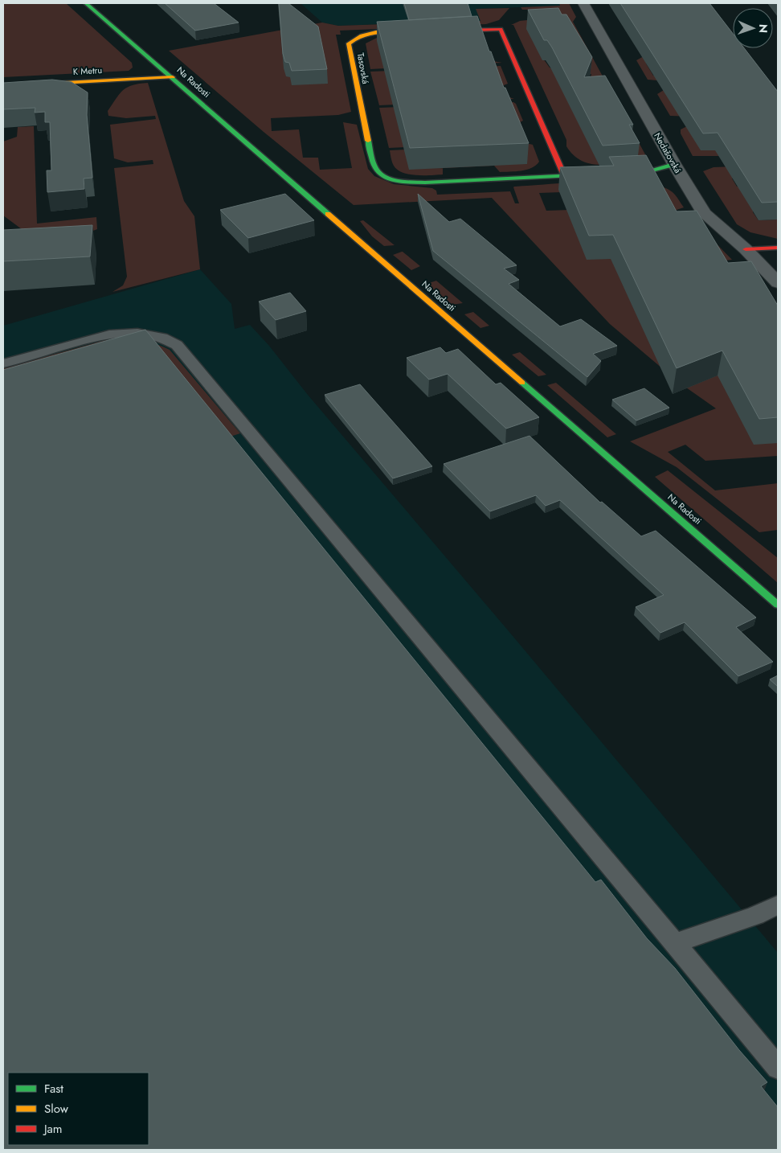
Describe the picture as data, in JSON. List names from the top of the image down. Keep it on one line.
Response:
{"streets":{"street":["Tasovská","K Metru","Na Radosti","Nedašovská"]},"crossings":[["K Metru","Na Radosti"]],"legend":["Fast","Slow","Jam"],"north":"right"}
